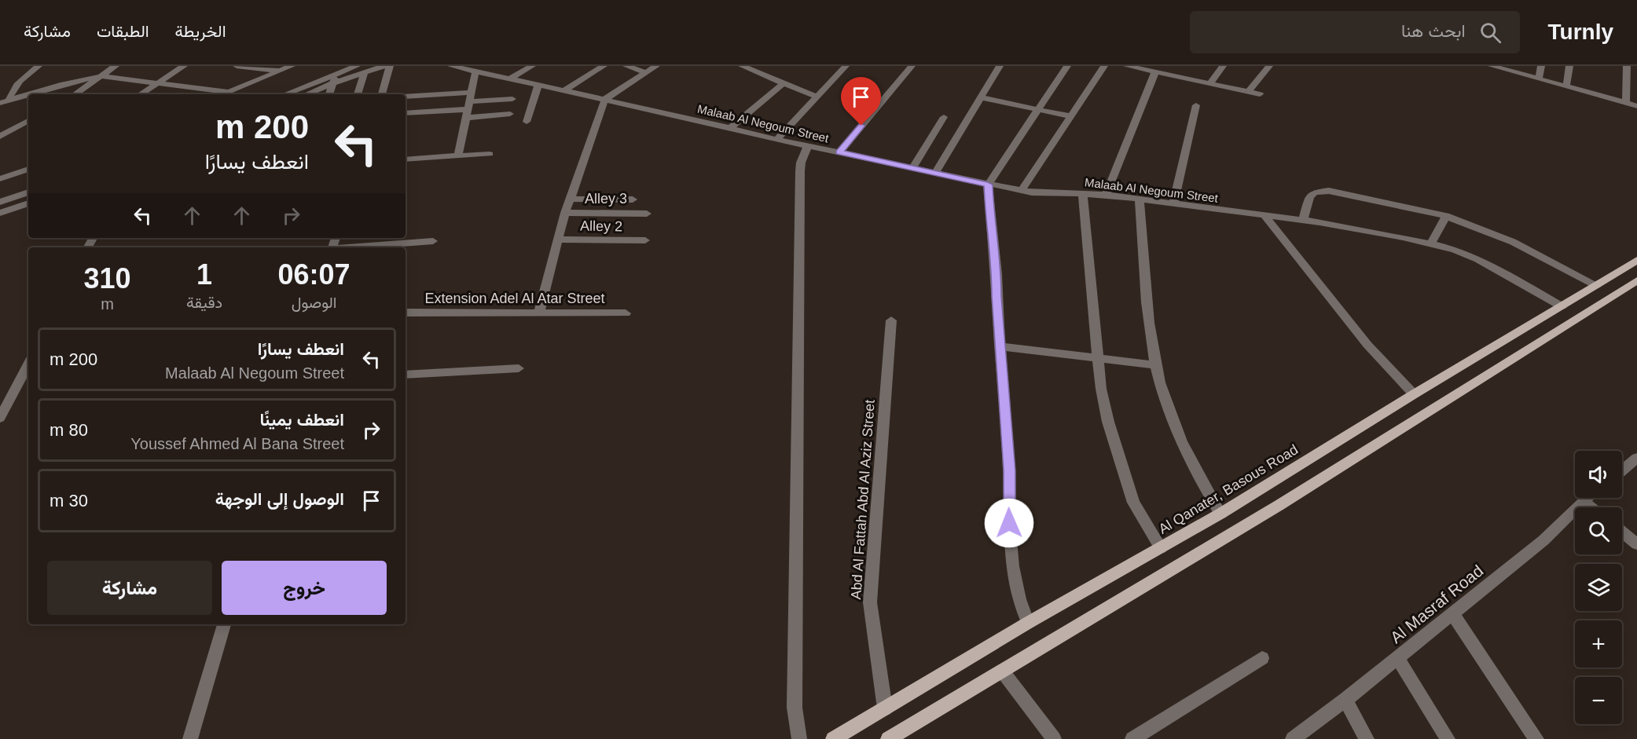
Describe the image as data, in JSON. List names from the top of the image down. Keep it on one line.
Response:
{"streets":{"main road":["Al Qanater, Basous Road"],"street":["Malaab Al Negoum Street","Alley 3","Alley 2","Extension Adel Al Atar Street","Abd Al Fattah Abd Al Aziz Street","Al Masraf Road"]},"crossings":[["Malaab Al Negoum Street","Al Qanater, Basous Road"],["Al Qanater, Basous Road","Abd Al Fattah Abd Al Aziz Street"]],"page":{"header":"Turnly","search":"ابحث هنا","nav":["الخريطة","الطبقات","مشاركة"],"turn":["200 m","انعطف يسارًا"],"eta":["06:07","الوصول","1","دقيقة","310","m"],"list":[{"name":"انعطف يسارًا","note":"Malaab Al Negoum Street","value":"200 m"},{"name":"انعطف يمينًا","note":"Youssef Ahmed Al Bana Street","value":"80 m"},{"name":"الوصول إلى الوجهة","value":"30 m"}],"map_buttons":["+","−"],"buttons":["خروج","مشاركة"]}}
